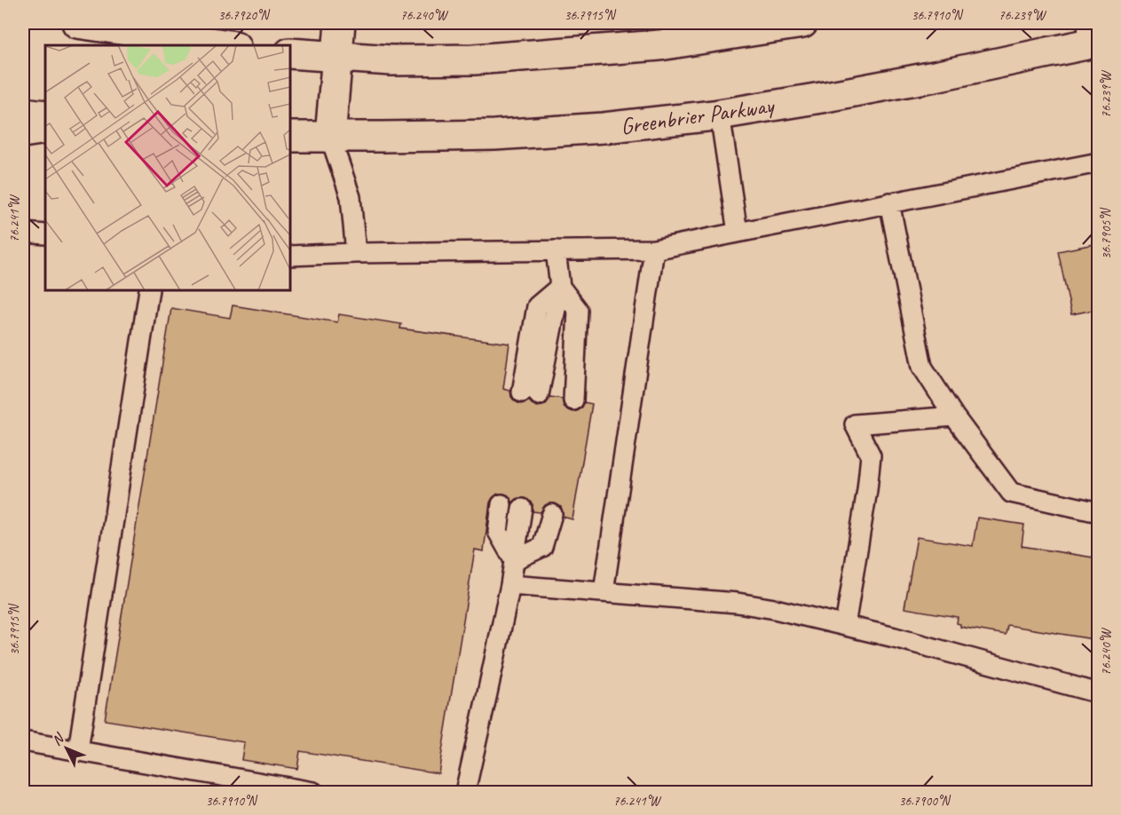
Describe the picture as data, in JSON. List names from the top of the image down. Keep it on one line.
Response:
{"streets":{"main road":["Greenbrier Parkway"]},"north":"top left","coordinates":["36.7920°N","76.240°W","36.7915°N","36.7910°N","76.239°W","76.241°W","36.7905°N","36.7900°N"]}
